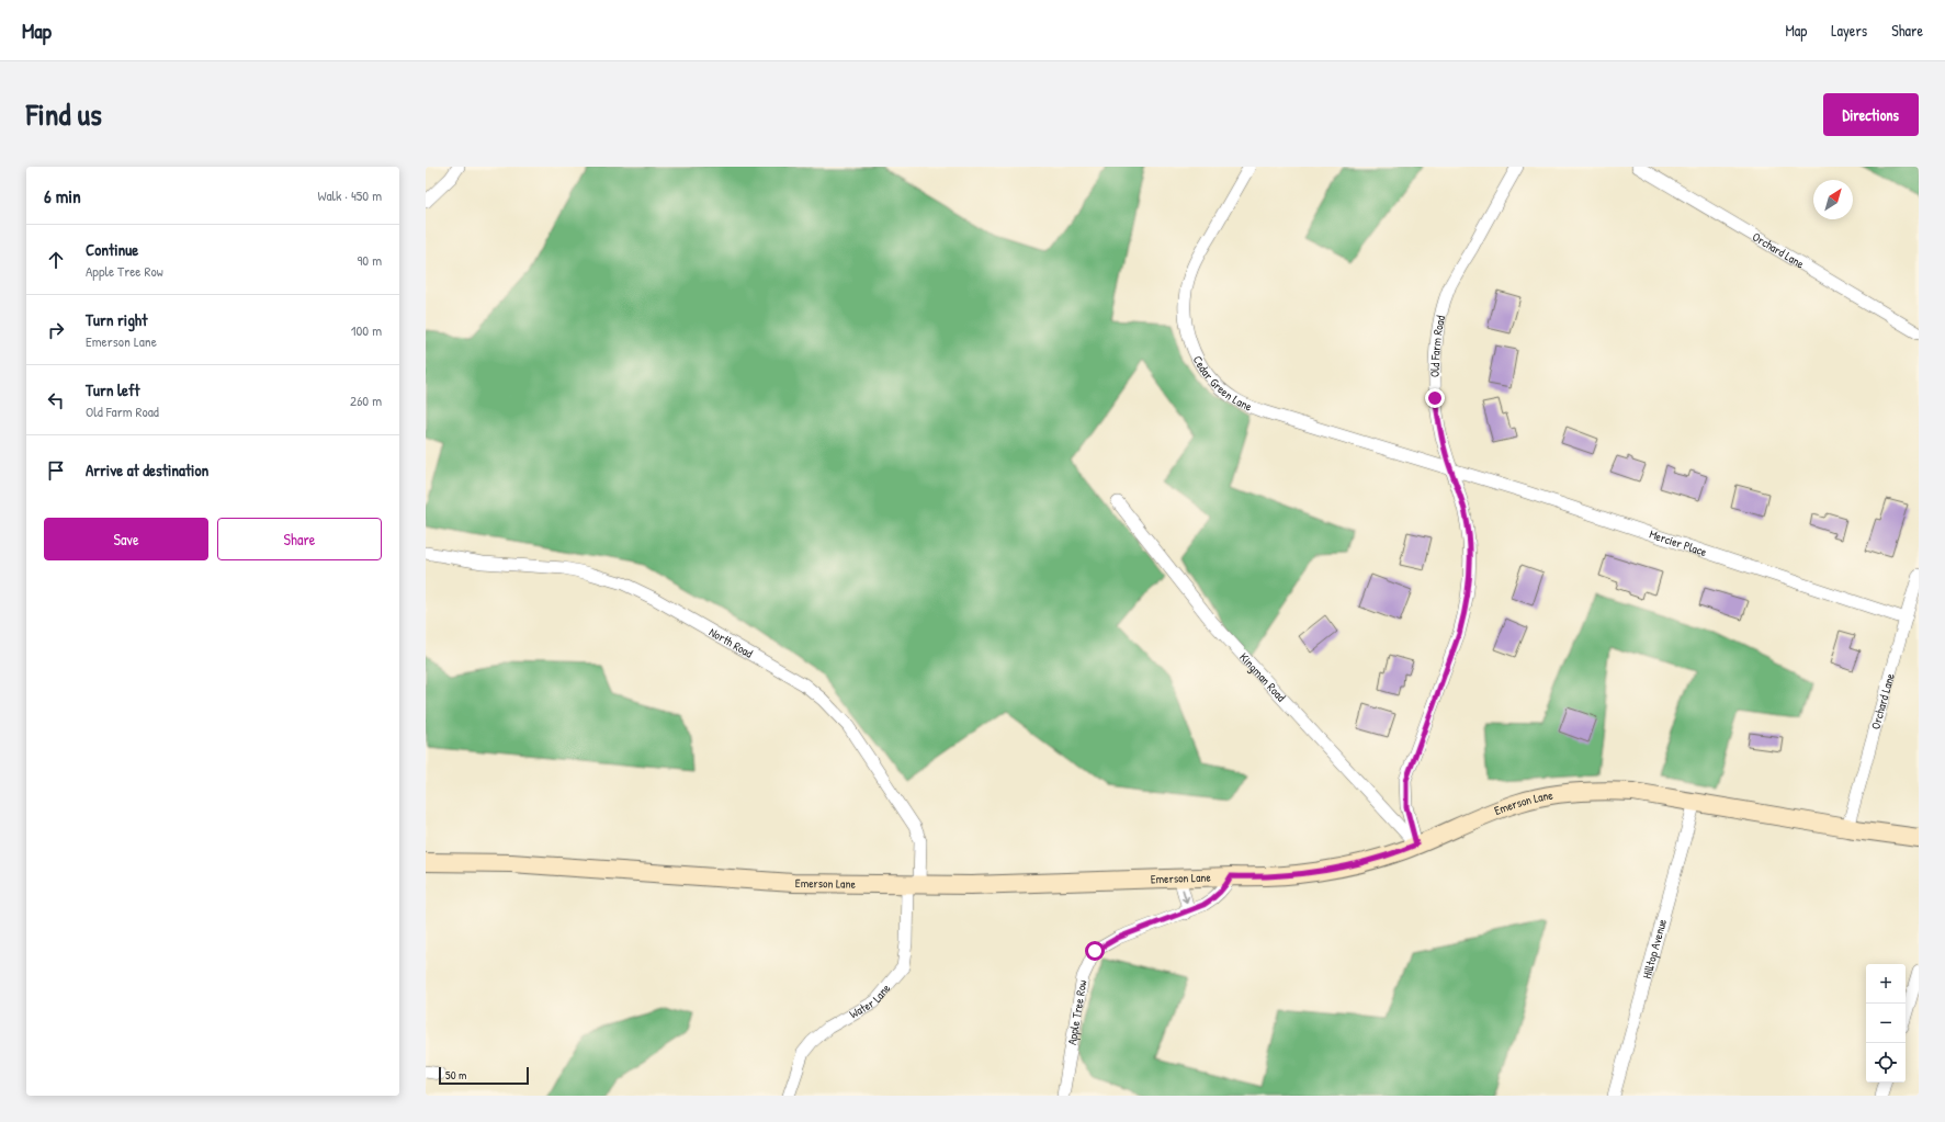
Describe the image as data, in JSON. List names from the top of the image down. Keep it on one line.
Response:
{"streets":{"street":["Orchard Lane","Old Farm Road","Cedar Green Lane","Mercier Place","North Road","Kingman Road","Emerson Lane","Hilltop Avenue","Water Lane","Apple Tree Row"]},"crossings":[["Orchard Lane","Mercier Place"],["Orchard Lane","Emerson Lane"],["Old Farm Road","Cedar Green Lane"],["Old Farm Road","Mercier Place"],["Old Farm Road","Kingman Road"],["Old Farm Road","Emerson Lane"],["Cedar Green Lane","Mercier Place"],["North Road","Emerson Lane"],["North Road","Water Lane"],["Kingman Road","Emerson Lane"],["Emerson Lane","Hilltop Avenue"],["Emerson Lane","Water Lane"],["Emerson Lane","Apple Tree Row"]],"scale_bar":"50 m","north":"top right","page":{"header":"Map","nav":["Map","Layers","Share"],"title":"Find us","buttons":["Directions",["Save","Share"]],"heading":["6 min","Walk · 450 m"],"list":[["Continue","Apple Tree Row","90 m"],["Turn right","Emerson Lane","100 m"],["Turn left","Old Farm Road","260 m"],"Arrive at destination"],"map_buttons":["+","−"],"scale":"50 m"}}
